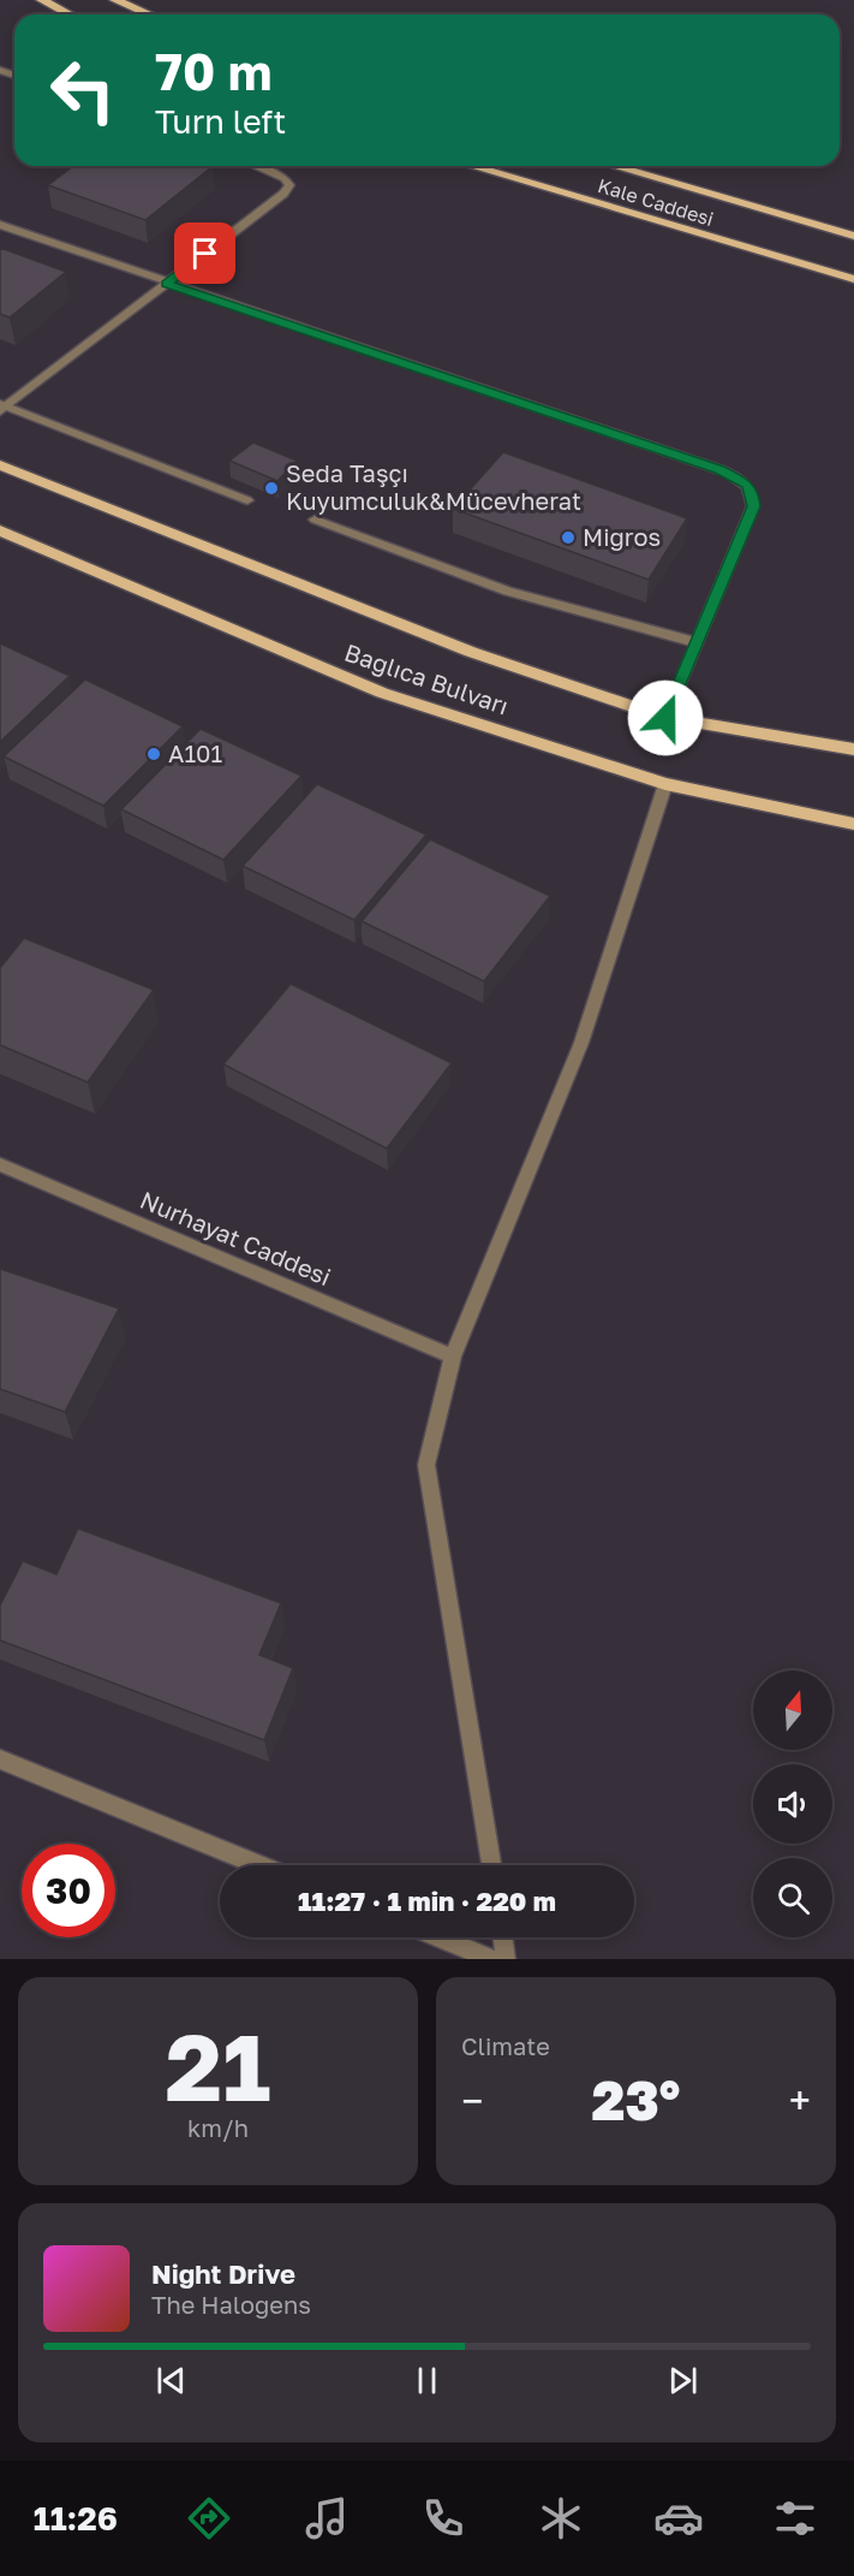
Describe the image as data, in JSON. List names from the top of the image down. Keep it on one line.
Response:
{"streets":{"main road":["Kale Caddesi","Bağlıca Bulvarı"],"street":["Nurhayat Caddesi"]},"places":["Seda Taşçı Kuyumculuk&Mücevherat","Migros","A101"],"north":"top","page":{"turn":["70 m","Turn left"],"limit":"30","trip":"11:27 · 1 min · 220 m","tile":[["21","km/h"],"Climate"],"heat":["−","23°","+"],"song":["Night Drive","The Halogens"],"tabs":"11:26"}}
